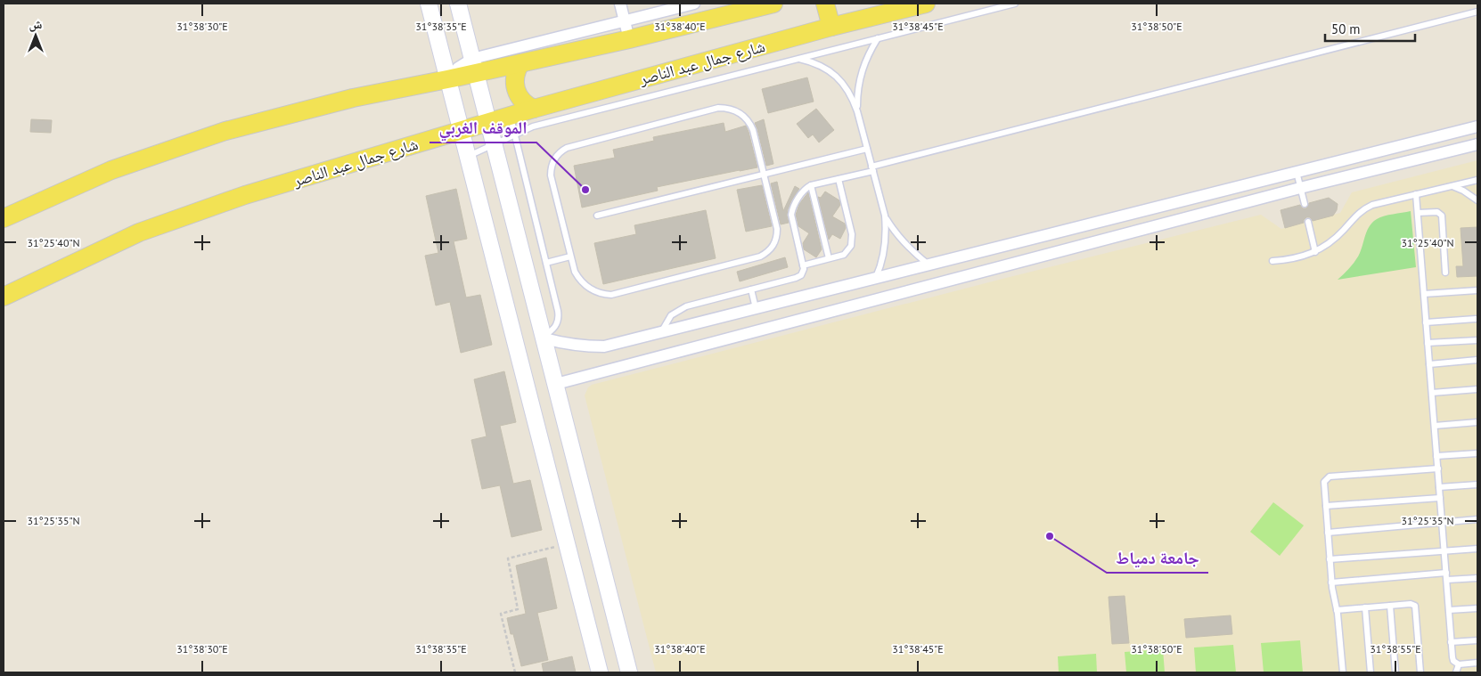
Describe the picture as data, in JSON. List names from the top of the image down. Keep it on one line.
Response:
{"streets":{"main road":["شارع جمال عبد الناصر"]},"places":["الموقف الغربي","جامعة دمياط"],"scale_bar":"50 m","north":"top","coordinates":["31°38'30\"E","31°38'35\"E","31°38'40\"E","31°38'45\"E","31°38'50\"E","31°25'40\"N","31°25'35\"N","31°38'55\"E"]}
